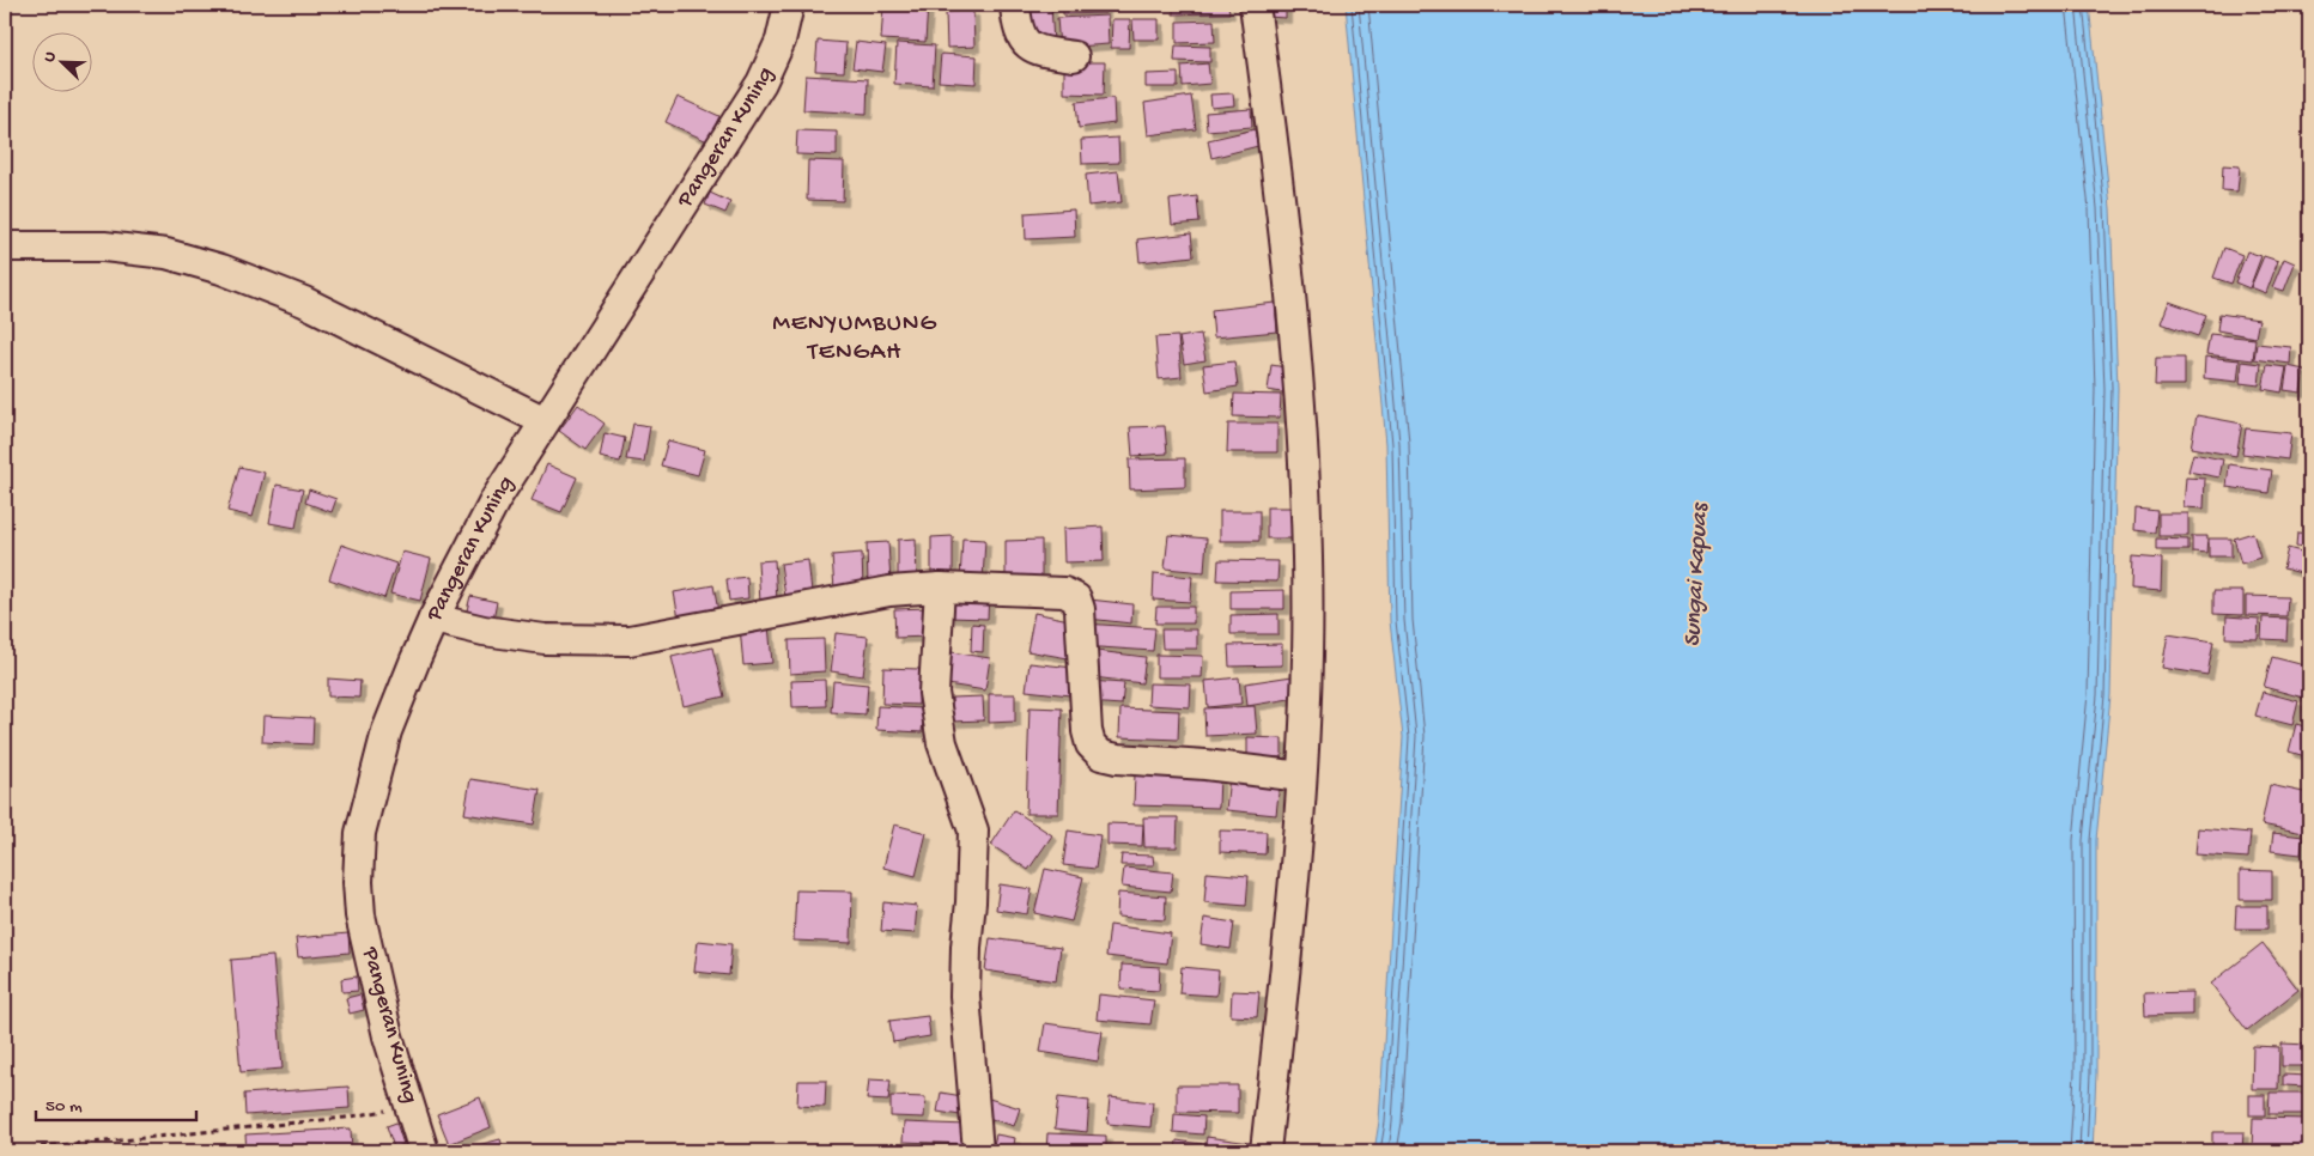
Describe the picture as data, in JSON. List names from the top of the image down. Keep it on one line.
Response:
{"streets":{"street":["Pangeran Kuning"]},"districts":["MENYUMBUNG TENGAH"],"water":["Sungai Kapuas"],"scale_bar":"50 m","north":"top left"}
